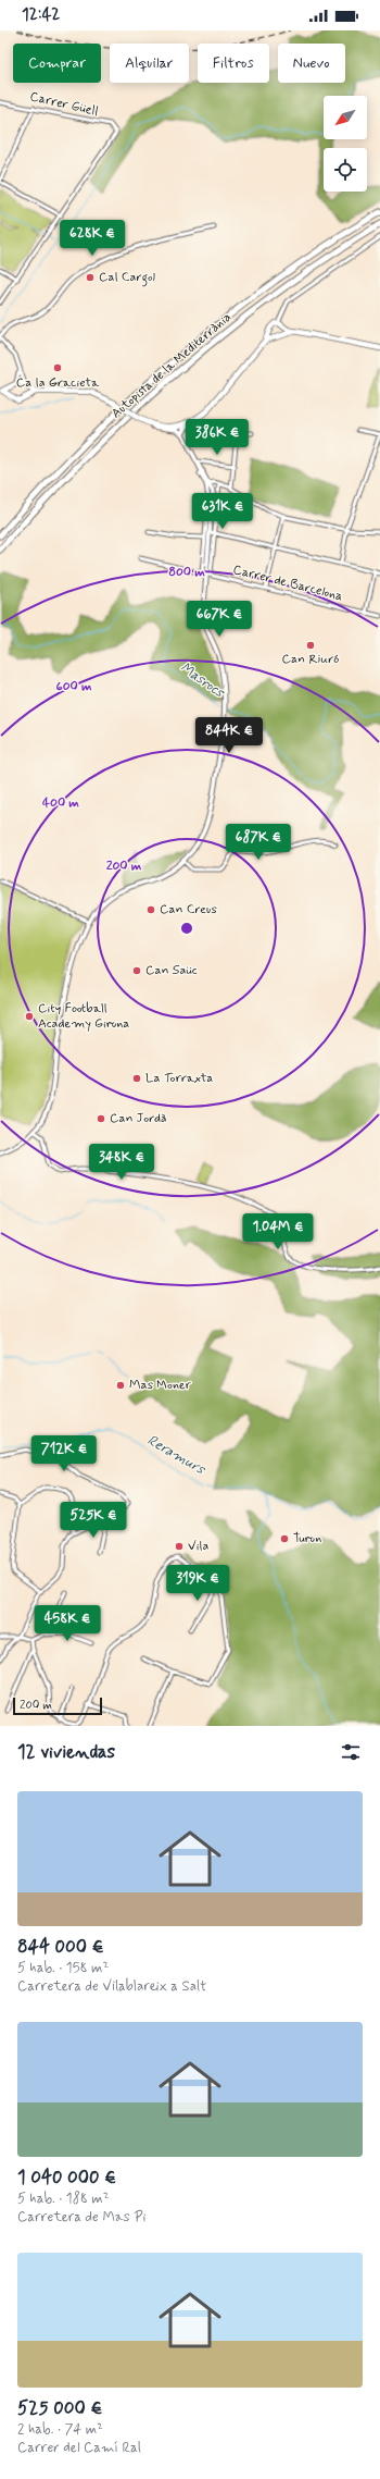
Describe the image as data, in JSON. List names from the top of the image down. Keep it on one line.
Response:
{"streets":{"highway":["Autopista de la Mediterrània"],"street":["Carrer Güell","Carrer de Barcelona"]},"water":["Masrocs","Reramurs"],"places":["Cal Cargol","Ca la Gracieta","Can Riuró","Can Creus","Can Saüc","City Football Academy Girona","La Torraxta","Can Jordà","Mas Moner","Turon","Vila"],"scale_bar":"200 m","north":"bottom left","page":{"status":"12:42","chip":["Comprar","Alquilar","Filtros","Nuevo"],"price":["628K €","386K €","631K €","667K €","844K €","687K €","348K €","1.04M €","712K €","525K €","319K €","458K €"],"scale":"200 m","heading":"12 viviendas","list":[{"name":"844 000 €","note":"5 hab. · 158 m² · Carretera de Vilablareix a Salt"},{"name":"1 040 000 €","note":"5 hab. · 188 m² · Carretera de Mas Pi"},{"name":"525 000 €","note":"2 hab. · 74 m² · Carrer del Camí Ral"}]},"rings":["800 m","600 m","400 m","200 m"]}
